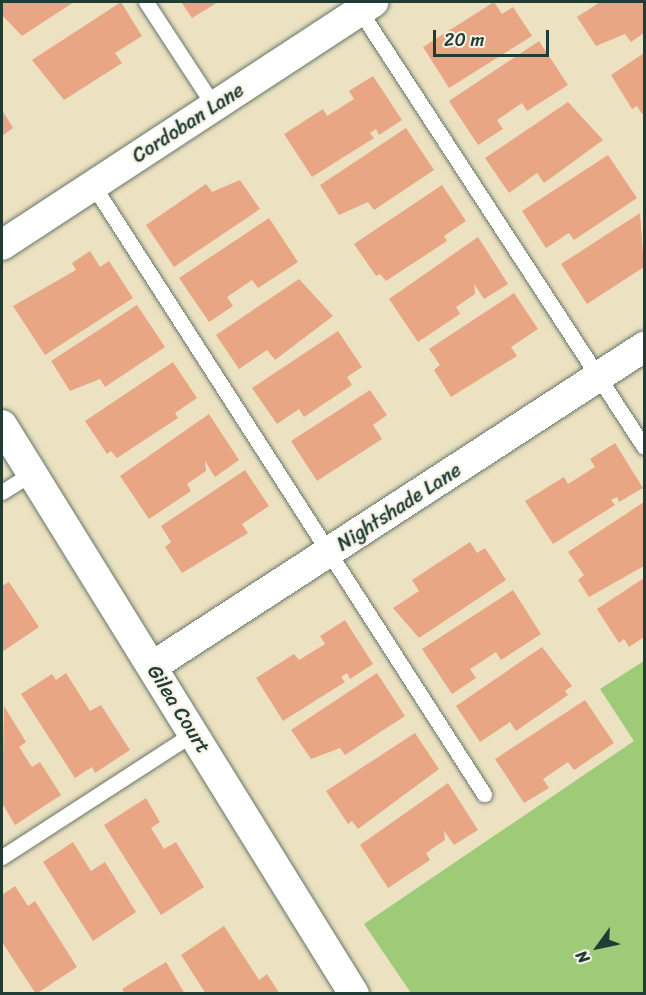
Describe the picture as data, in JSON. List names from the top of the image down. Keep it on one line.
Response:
{"streets":{"street":["Cordoban Lane","Nightshade Lane","Gilea Court"]},"crossings":[["Nightshade Lane","Gilea Court"]],"scale_bar":"20 m","north":"bottom left"}
